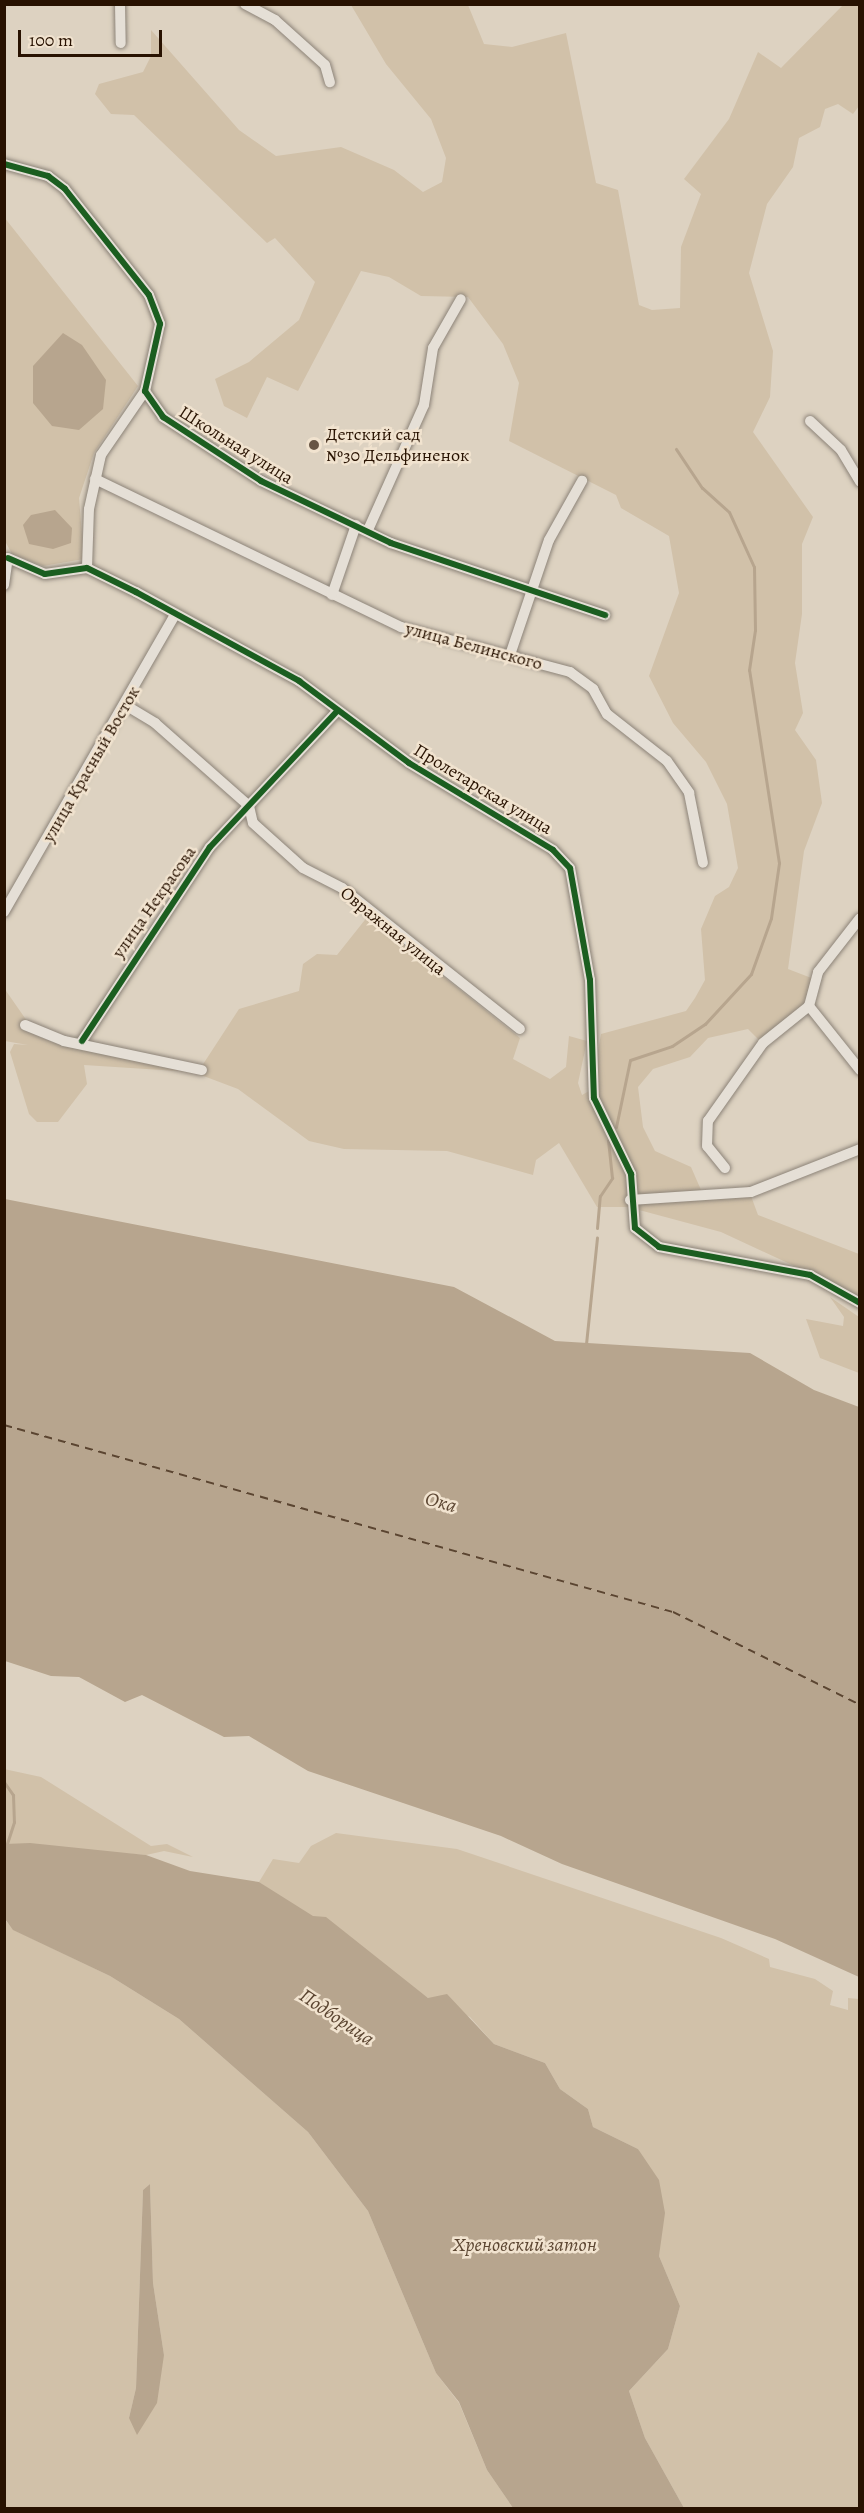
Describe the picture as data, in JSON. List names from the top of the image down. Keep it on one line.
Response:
{"streets":{"street":["Школьная улица","улица Белинского","улица Красный Восток","Пролетарская улица","улица Некрасова","Овражная улица"]},"crossings":[["улица Красный Восток","Пролетарская улица"],["Пролетарская улица","улица Некрасова"],["улица Некрасова","Овражная улица"]],"water":["Ока","Подборица","Хреновский затон"],"places":["Детский сад №30 Дельфиненок"],"scale_bar":"100 m"}
